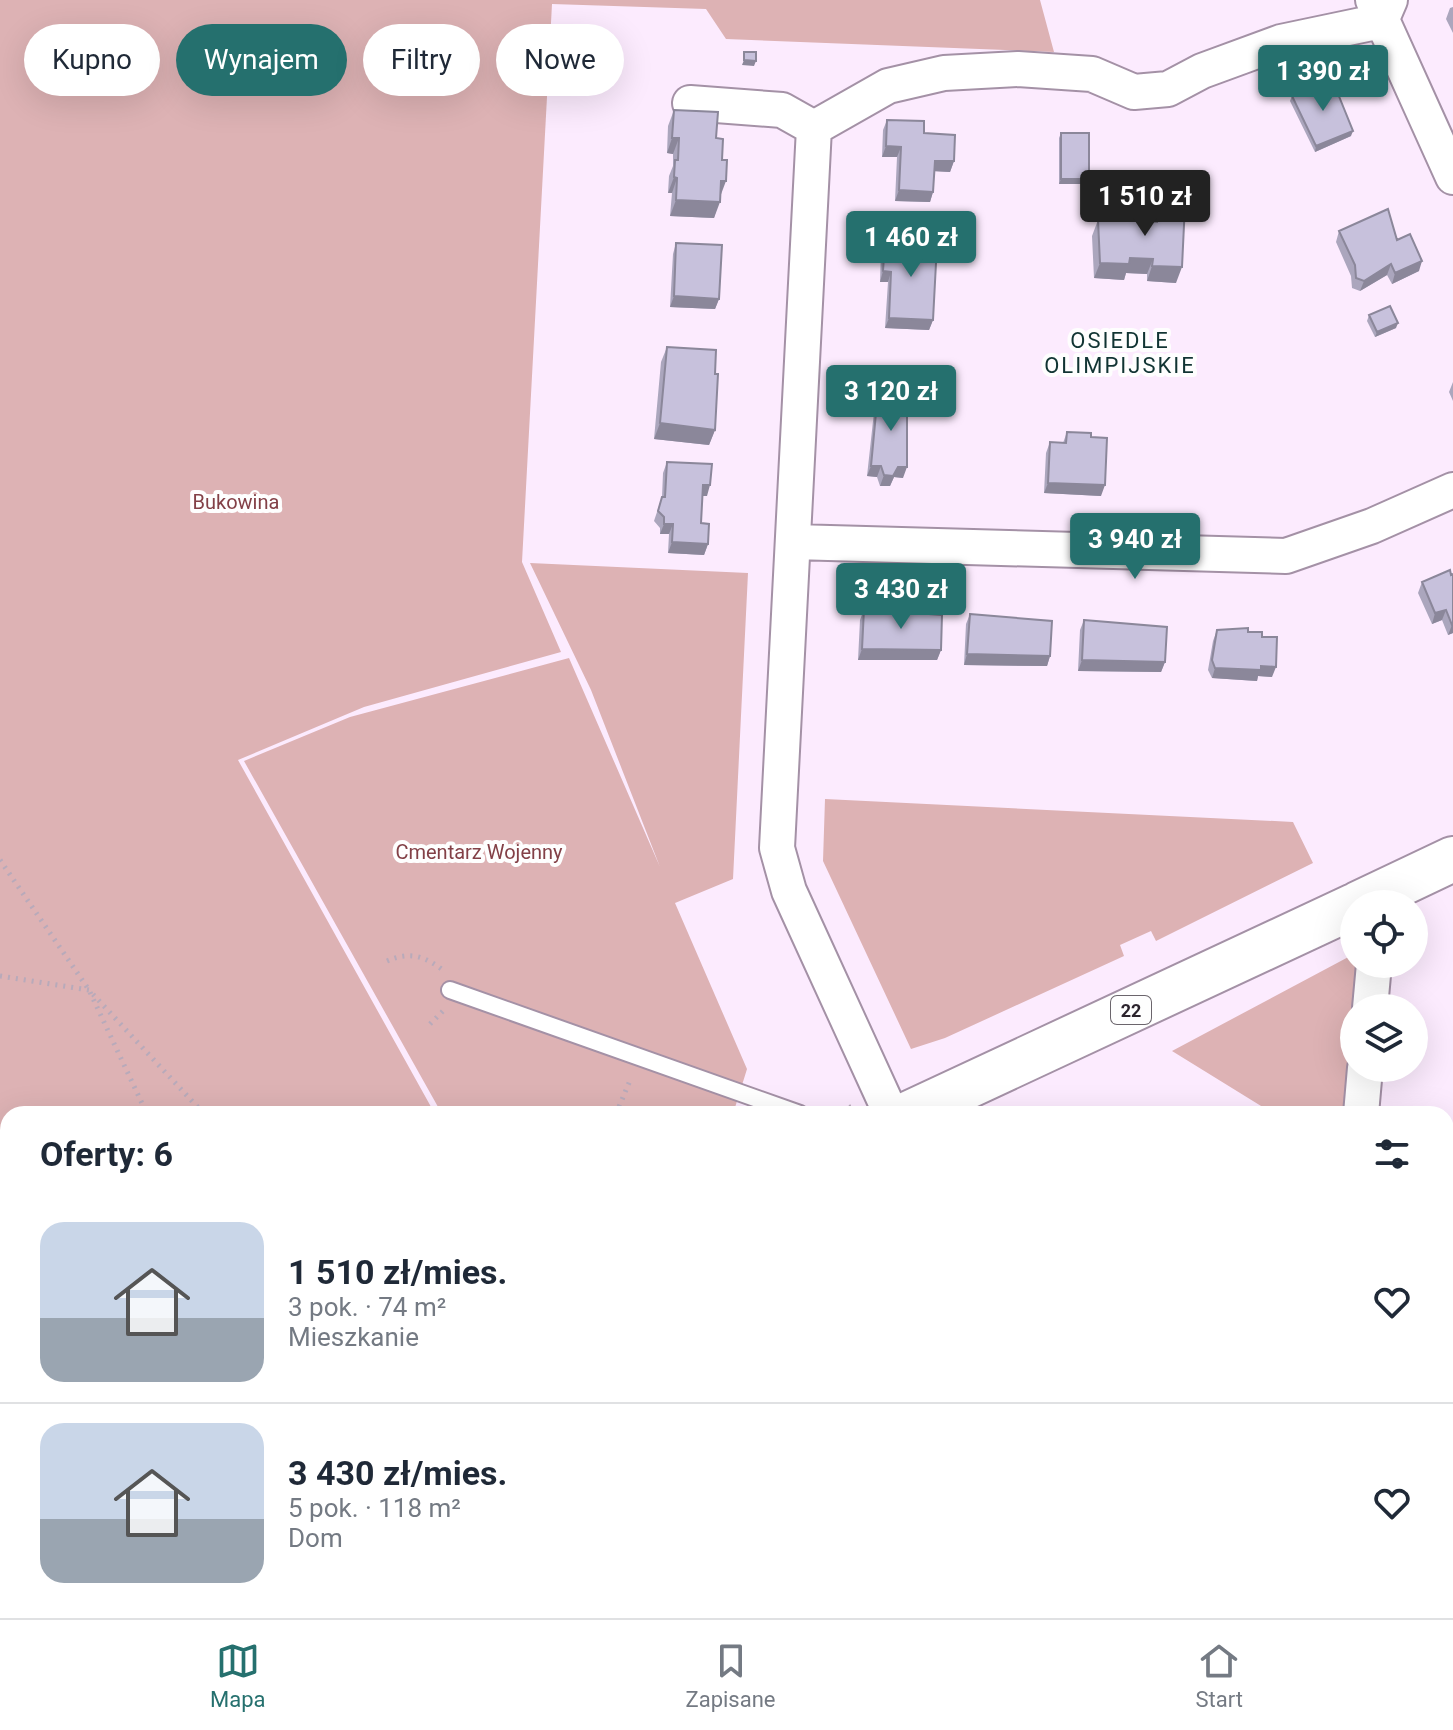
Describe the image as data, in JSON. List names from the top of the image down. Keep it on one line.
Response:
{"streets":{"main road":["22"]},"districts":["OSIEDLE OLIMPIJSKIE"],"parks":["Bukowina","Cmentarz Wojenny"],"page":{"chip":["Kupno","Wynajem","Filtry","Nowe"],"price":["1 390 zł","1 510 zł","1 460 zł","3 120 zł","3 940 zł","3 430 zł"],"heading":"Oferty: 6","list":[{"name":"1 510 zł/mies.","note":"3 pok. · 74 m² · Mieszkanie"},{"name":"3 430 zł/mies.","note":"5 pok. · 118 m² · Dom"}],"tabs":["Mapa","Zapisane","Start"]}}
